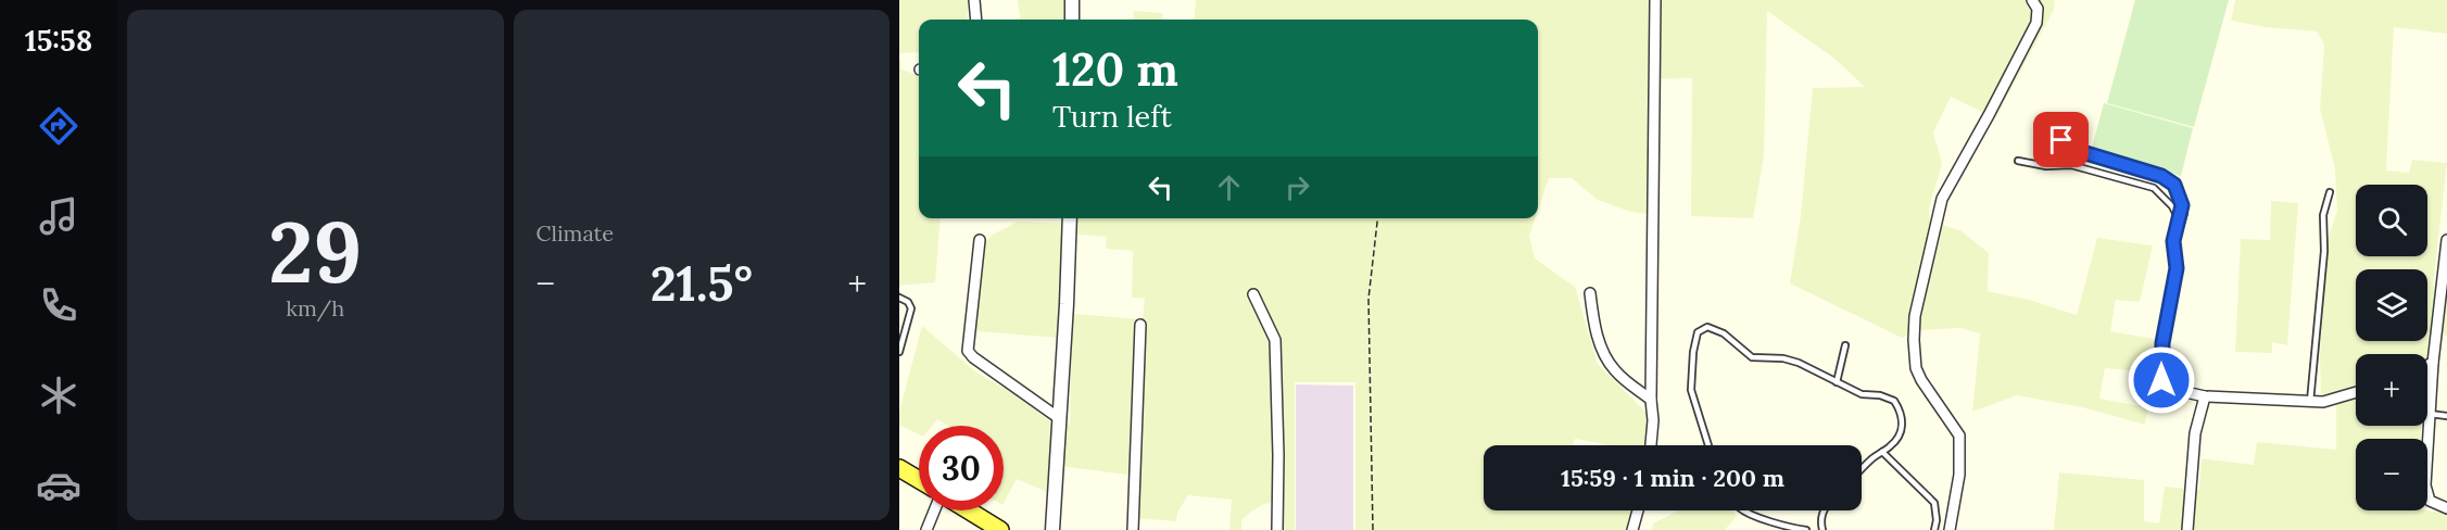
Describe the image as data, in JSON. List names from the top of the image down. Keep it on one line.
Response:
{"page":{"tabs":"15:58","tile":[["29","km/h"],"Climate"],"turn":["120 m","Turn left"],"map_buttons":["+","−"],"heat":["−","21.5°","+"],"limit":"30","trip":"15:59 · 1 min · 200 m"}}
